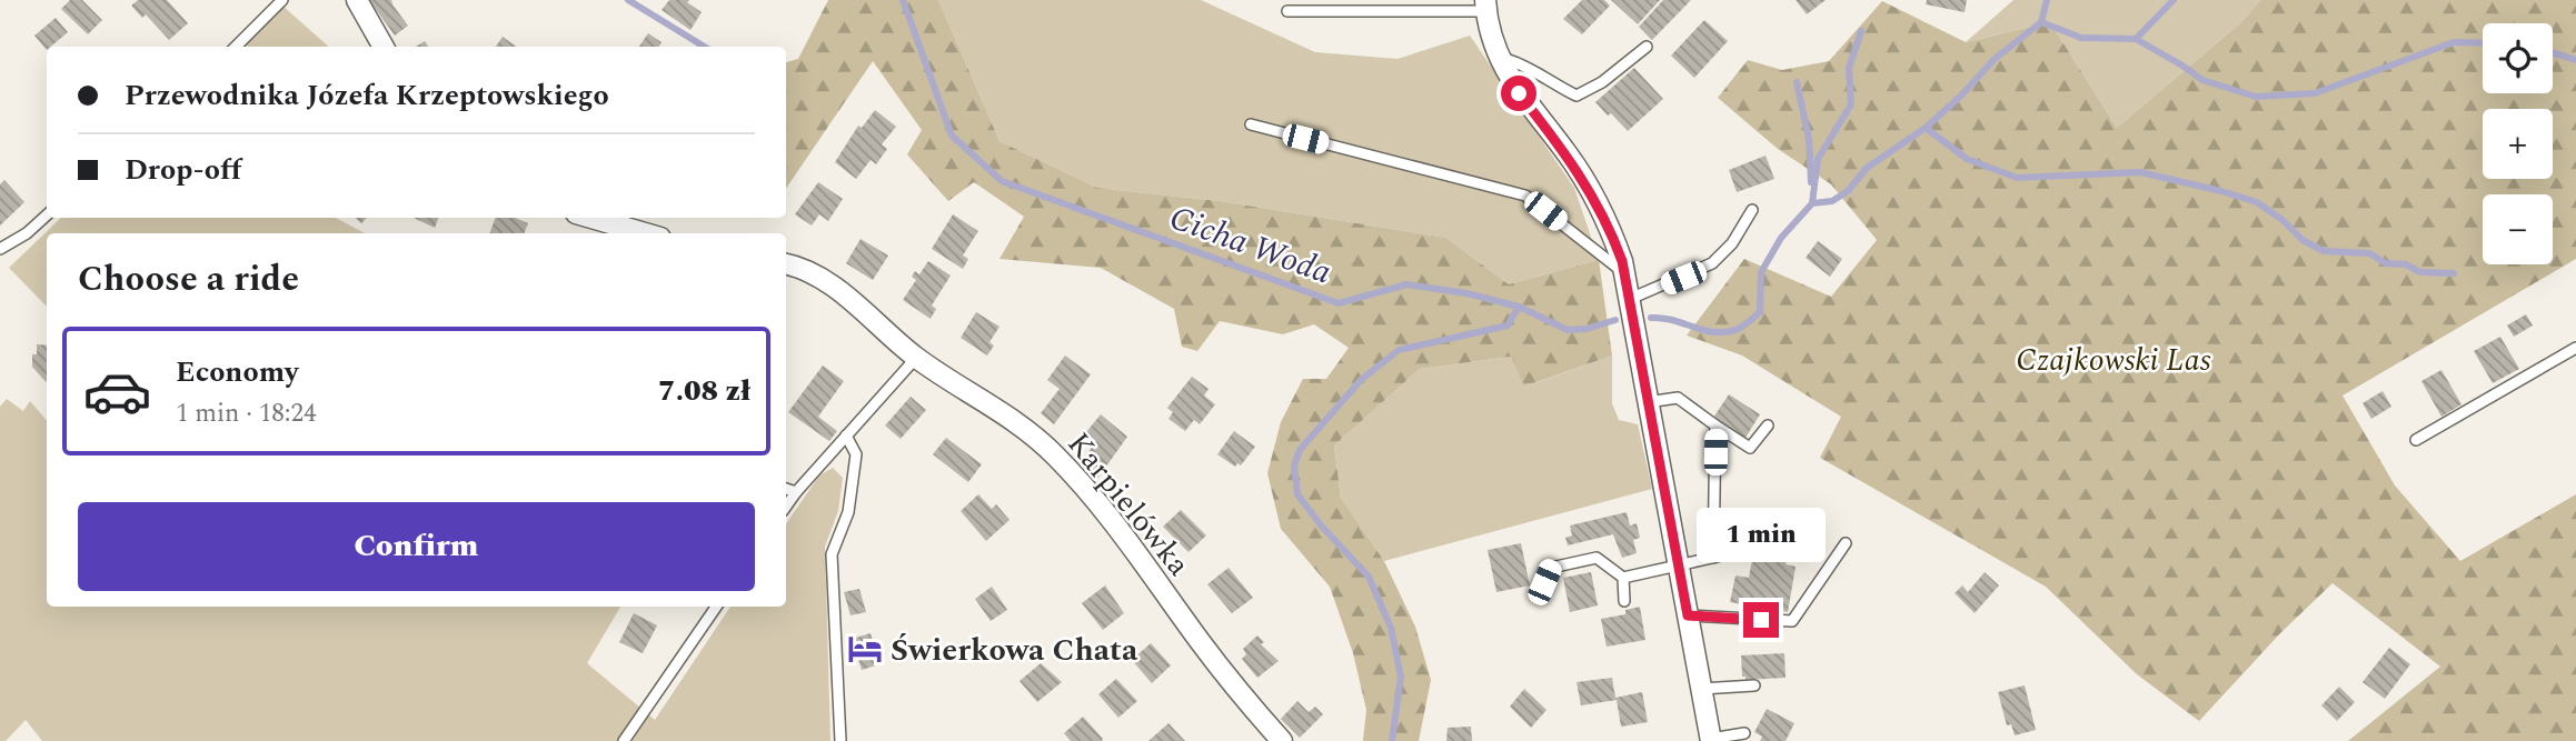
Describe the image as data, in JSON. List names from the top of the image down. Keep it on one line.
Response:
{"streets":{"street":["Karpielówka"]},"water":["Cicha Woda"],"parks":["Czajkowski Las"],"places":{"hotel":["Świerkowa Chata"]},"page":{"map_buttons":["+","−"],"banner":["Przewodnika Józefa Krzeptowskiego","Drop-off"],"heading":"Choose a ride","list":[{"name":"Economy","note":"1 min · 18:24","value":"7.08 zł"}],"buttons":"Confirm","bubble":"1 min"}}
